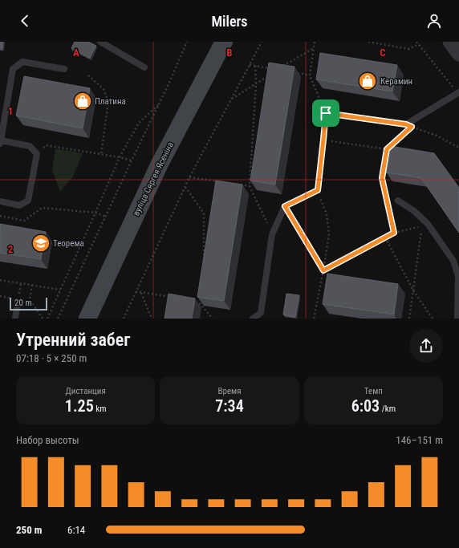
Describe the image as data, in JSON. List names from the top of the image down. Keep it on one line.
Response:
{"streets":{"main road":["вуліца Сяргея Ясеніна"]},"places":{"shop":["Керамин","Платина"],"school or university":["Теорема"]},"scale_bar":"20 m","page":{"header":"Milers","scale":"20 m","heading":["Утренний забег","07:18 · 5 × 250 m"],"stats":[["Дистанция","1.25 km"],["Время","7:34"],["Темп","6:03 /km"]],"chart":["Набор высоты","146–151 m"],"list":[{"name":"250 m","note":"6:14"}]},"grid":{"columns":["A","B","C"],"rows":["1","2"]}}
